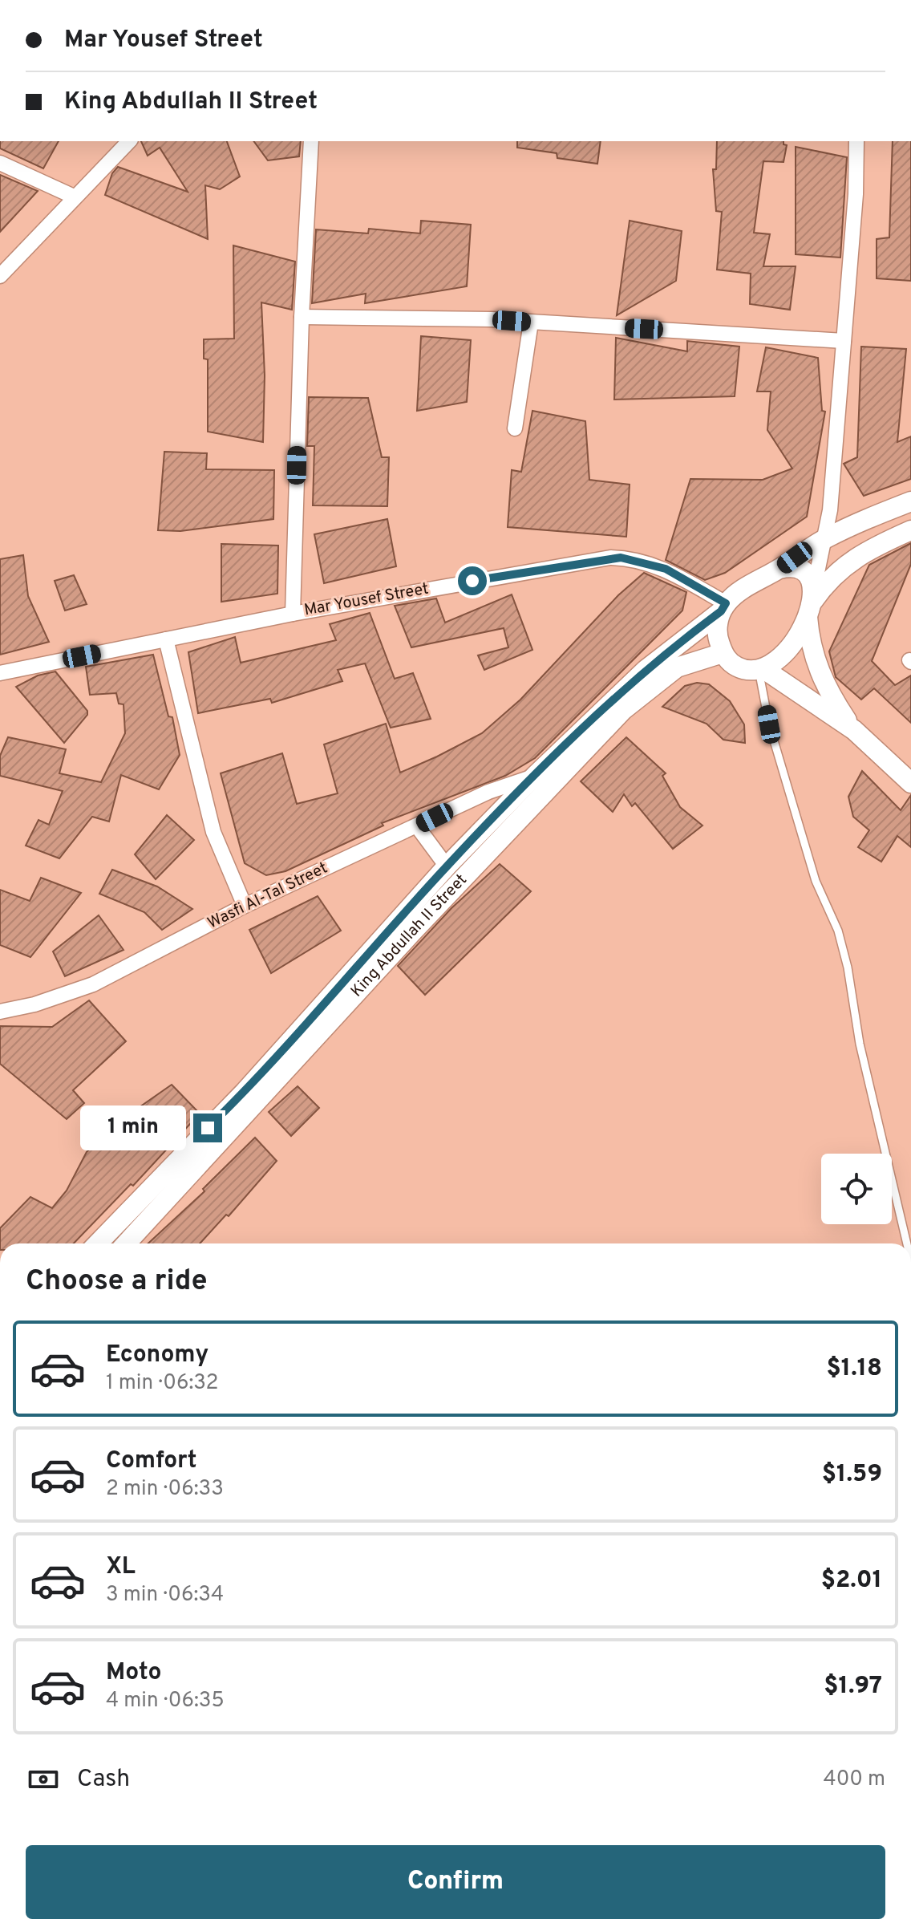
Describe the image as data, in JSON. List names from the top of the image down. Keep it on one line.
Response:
{"streets":{"main road":["King Abdullah II Street"],"street":["Mar Yousef Street","Wasfi Al-Tal Street"]},"crossings":[["Mar Yousef Street","King Abdullah II Street"],["Wasfi Al-Tal Street","King Abdullah II Street"]],"page":{"banner":["Mar Yousef Street","King Abdullah II Street"],"bubble":"1 min","heading":"Choose a ride","list":[{"name":"Economy","note":"1 min · 06:32","value":"$1.18"},{"name":"Comfort","note":"2 min · 06:33","value":"$1.59"},{"name":"XL","note":"3 min · 06:34","value":"$2.01"},{"name":"Moto","note":"4 min · 06:35","value":"$1.97"}],"pay":["Cash","400 m"],"buttons":"Confirm"}}
